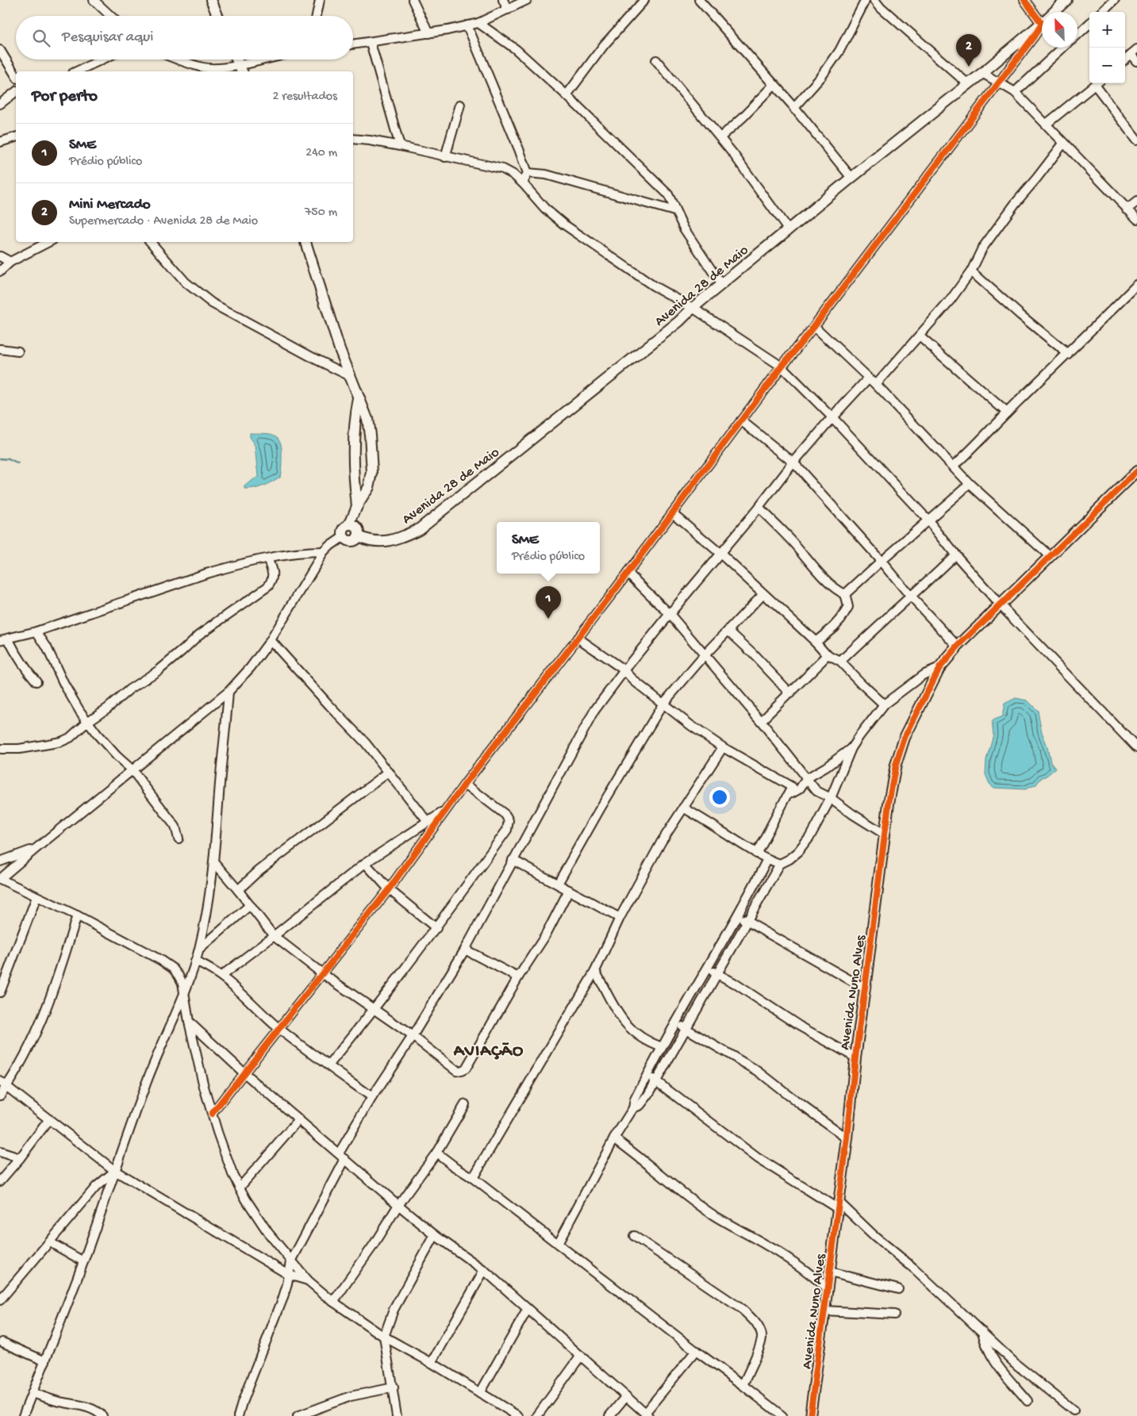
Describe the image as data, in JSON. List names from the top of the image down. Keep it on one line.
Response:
{"streets":{"street":["Avenida 28 de Maio","Avenida Nuno Alves"]},"districts":["AVIAÇÃO"],"north":"top left","page":{"map_buttons":["+","−"],"search":"Pesquisar aqui","pins":["2","1"],"heading":["Por perto","2 resultados"],"list":[{"mark":"1","name":"SME","note":"Prédio público","value":"240 m"},{"mark":"2","name":"Mini Mercado","note":"Supermercado · Avenida 28 de Maio","value":"750 m"}],"popup":["SME","Prédio público"]}}
